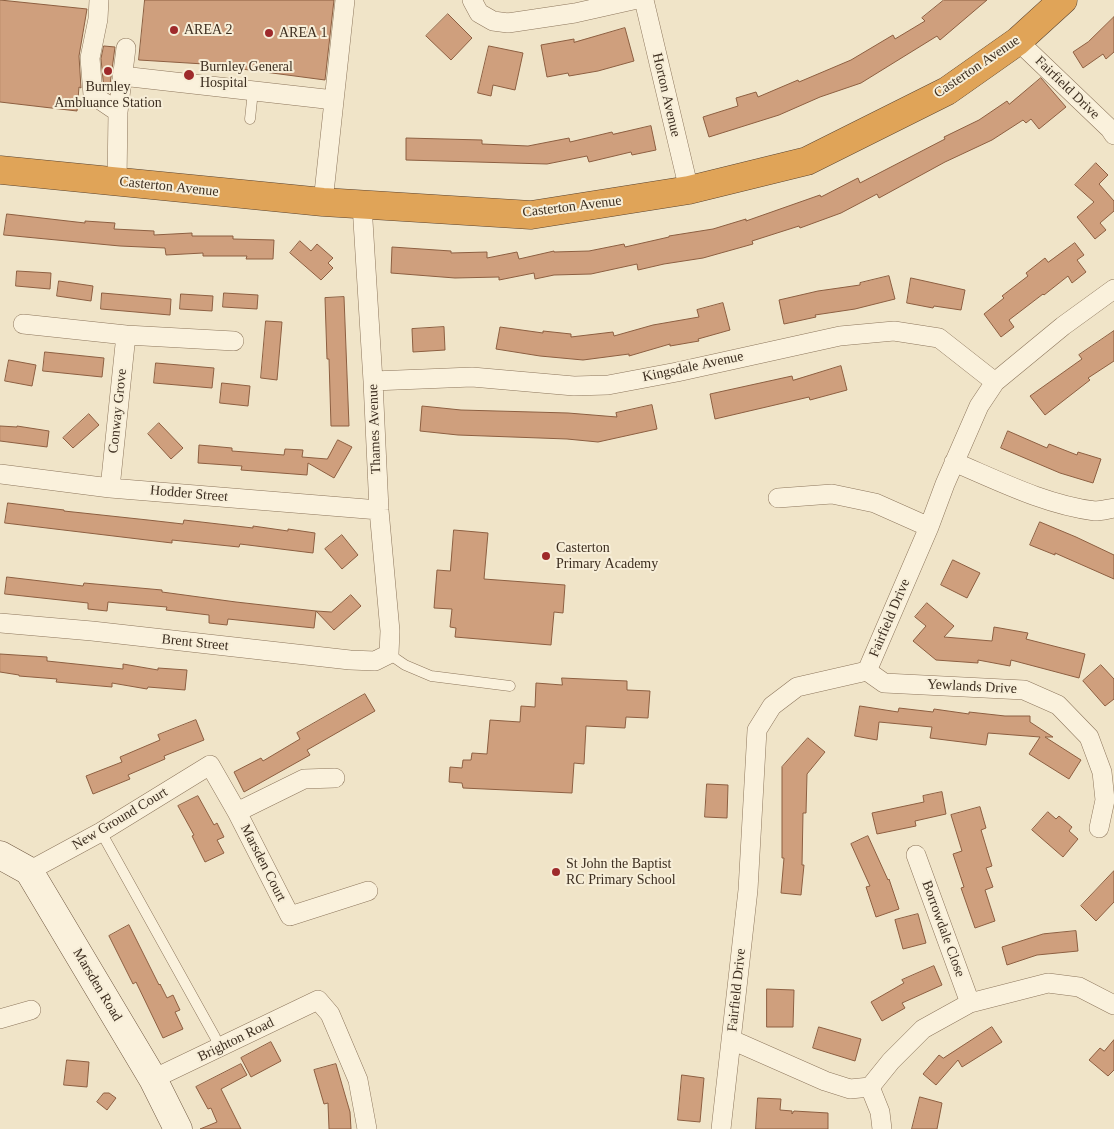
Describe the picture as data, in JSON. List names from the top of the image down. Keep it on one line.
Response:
{"streets":{"highway":["Casterton Avenue"],"street":["Fairfield Drive","Horton Avenue","Kingsdale Avenue","Conway Grove","Thames Avenue","Hodder Street","Brent Street","Yewlands Drive","New Ground Court","Marsden Court","Borrowdale Close","Marsden Road","Brighton Road"]},"crossings":[["Casterton Avenue","Fairfield Drive"],["Casterton Avenue","Horton Avenue"],["Casterton Avenue","Thames Avenue"],["Fairfield Drive","Kingsdale Avenue"],["Fairfield Drive","Yewlands Drive"],["Kingsdale Avenue","Thames Avenue"],["Conway Grove","Hodder Street"],["Thames Avenue","Hodder Street"],["Thames Avenue","Brent Street"],["New Ground Court","Marsden Court"],["New Ground Court","Marsden Road"],["Marsden Road","Brighton Road"]],"places":["AREA 2","AREA 1","Burnley Ambluance Station","Burnley General Hospital","Casterton Primary Academy","St John the Baptist RC Primary School"]}
